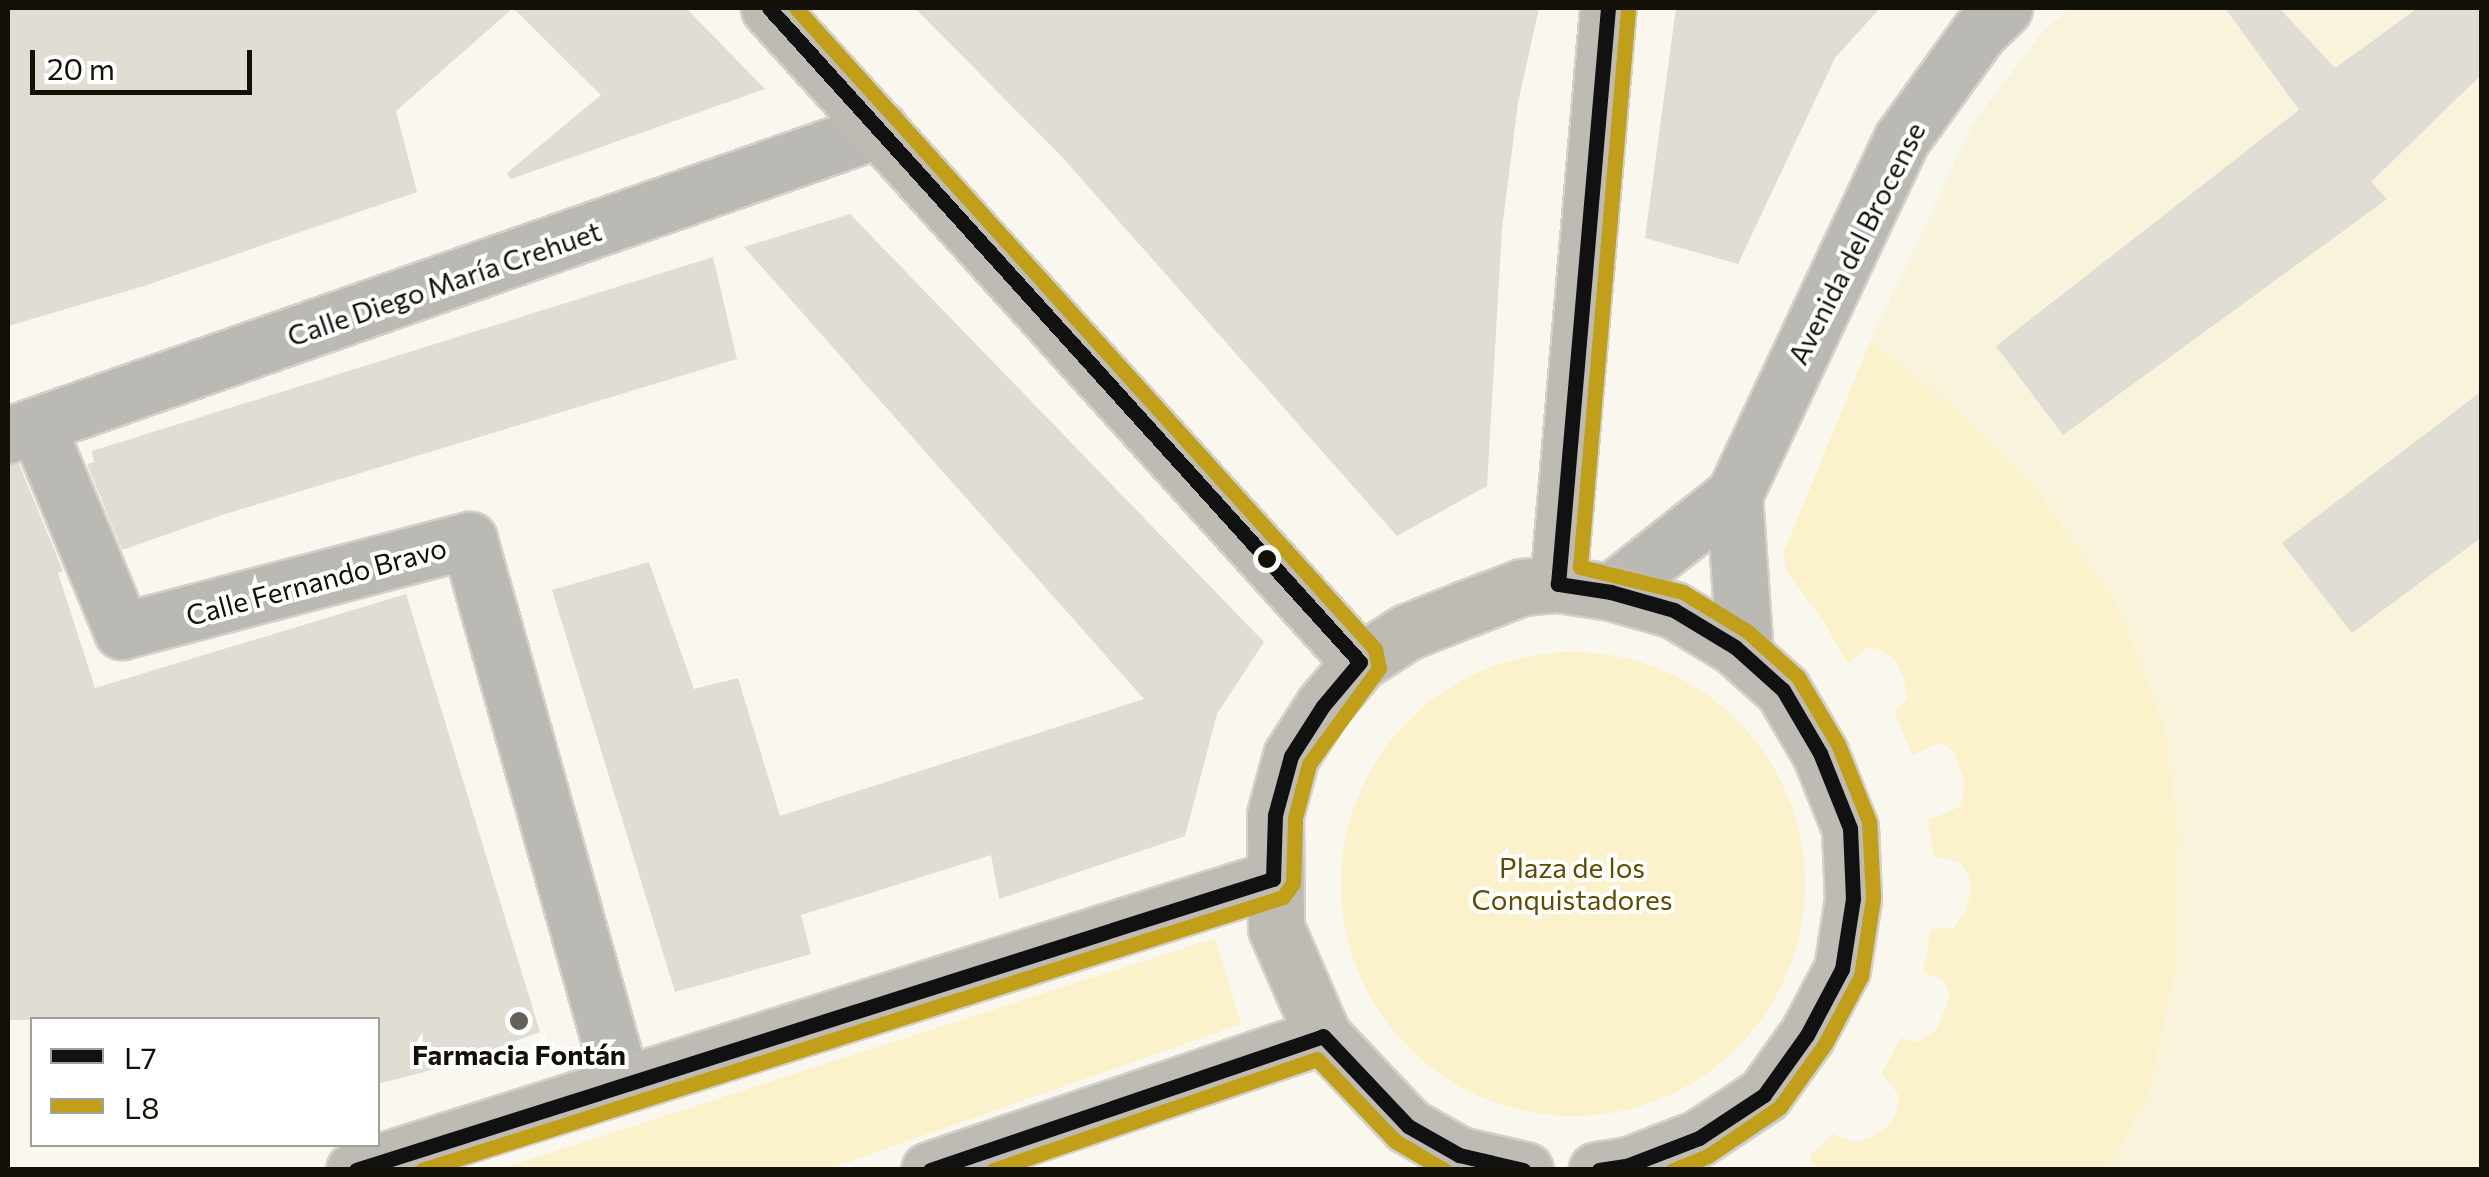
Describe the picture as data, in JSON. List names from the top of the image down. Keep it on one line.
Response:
{"streets":{"street":["Avenida del Brocense","Calle Diego María Crehuet","Calle Fernando Bravo"]},"crossings":[["Calle Diego María Crehuet","Calle Fernando Bravo"]],"parks":["Plaza de los Conquistadores"],"places":["Farmacia Fontán"],"lines":["transit line L7","transit line L8"],"legend":["L7","L8"],"scale_bar":"20 m"}
